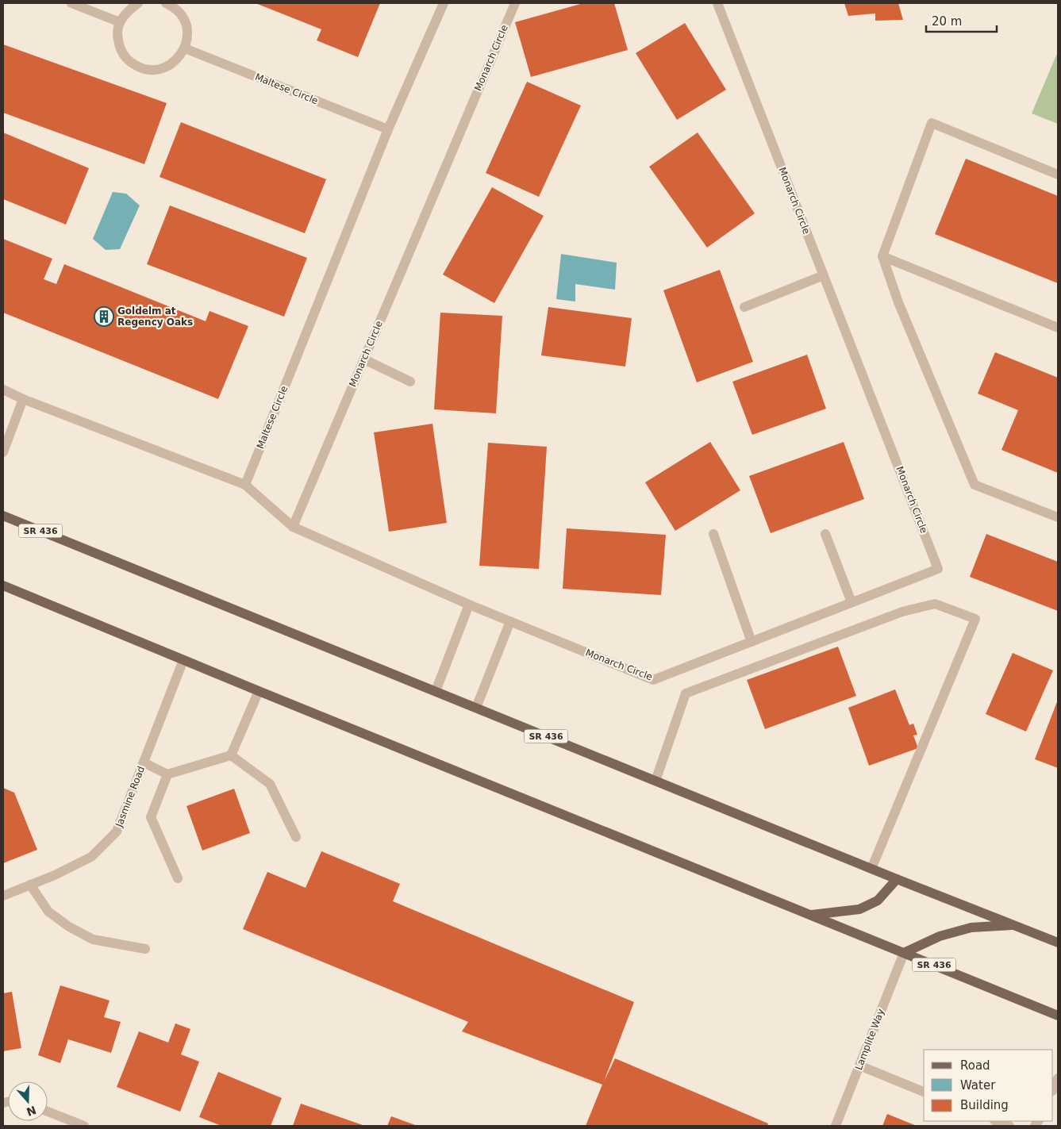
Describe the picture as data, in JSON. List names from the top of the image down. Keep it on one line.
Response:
{"streets":{"main road":["SR 436"],"street":["Monarch Circle","Maltese Circle","Jasmine Road","Lamplite Way"]},"crossings":[["SR 436","Jasmine Road"],["SR 436","Lamplite Way"]],"places":{"building":["Goldelm at Regency Oaks"]},"legend":["Road","Water","Building"],"scale_bar":"20 m","north":"bottom"}
